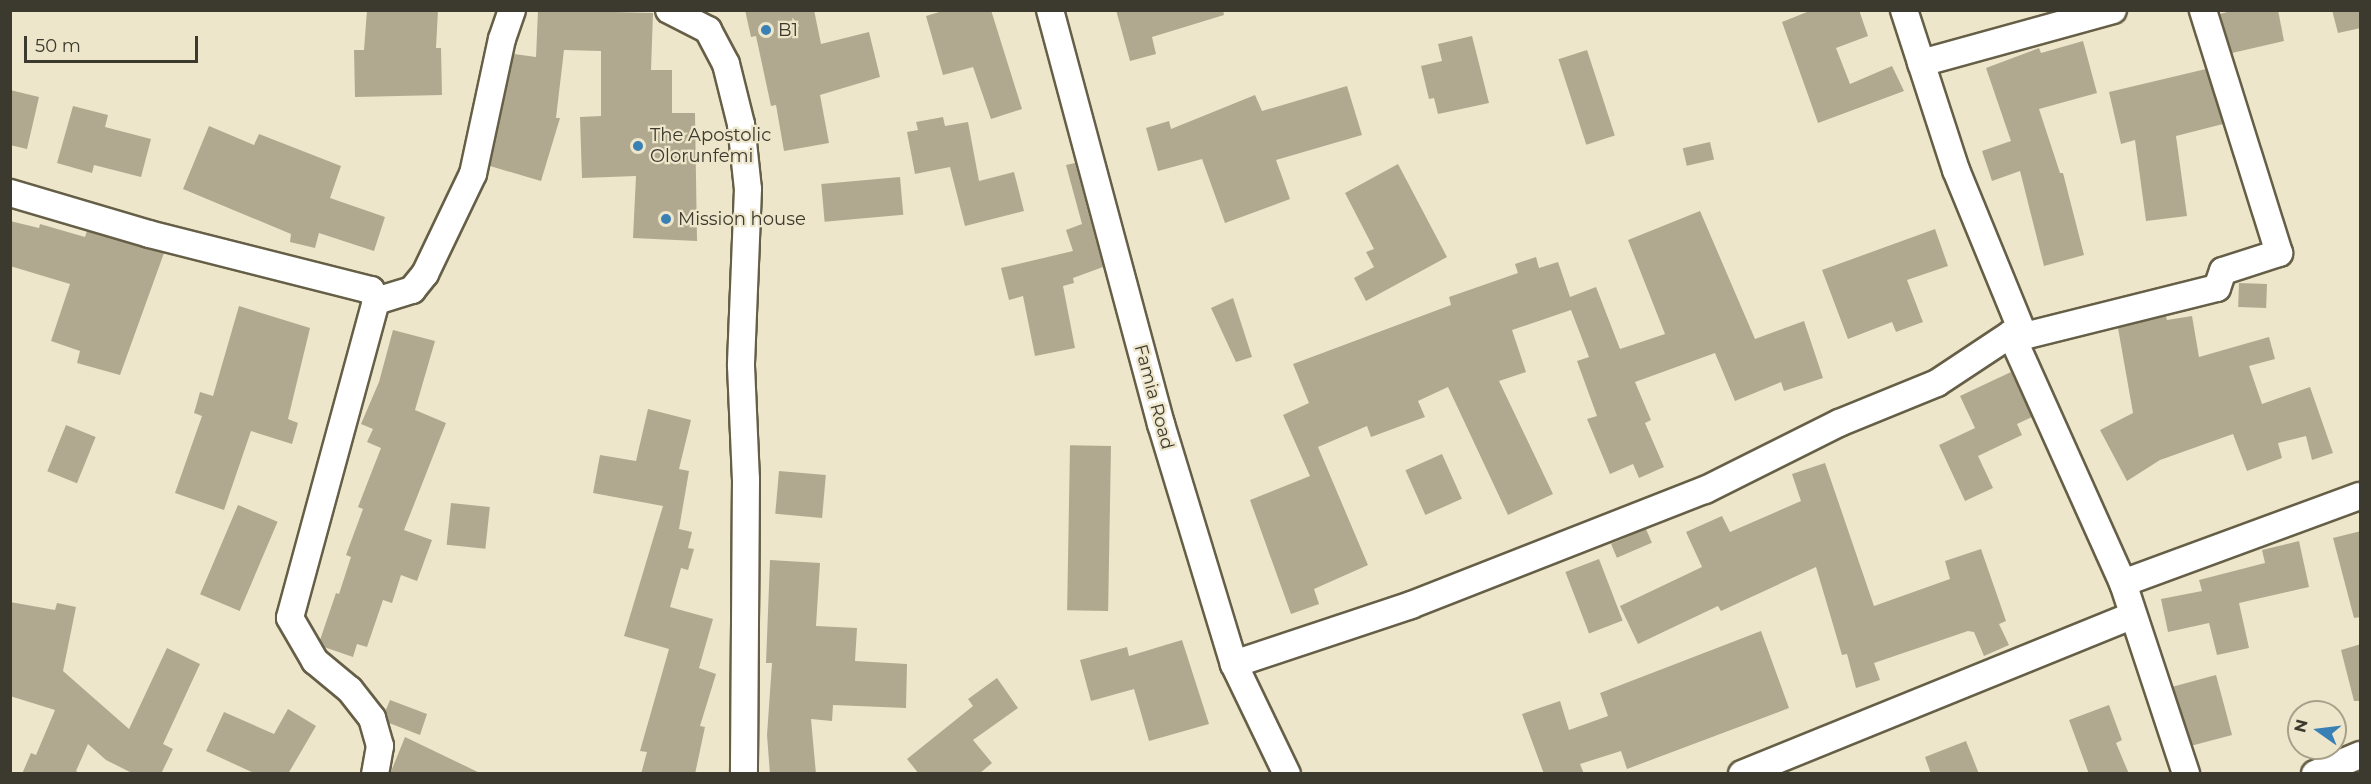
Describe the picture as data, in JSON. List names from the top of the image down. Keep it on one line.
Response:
{"streets":{"street":["Famia Road"]},"places":["B1","The Apostolic Olorunfemi","Mission house"],"scale_bar":"50 m","north":"left"}
